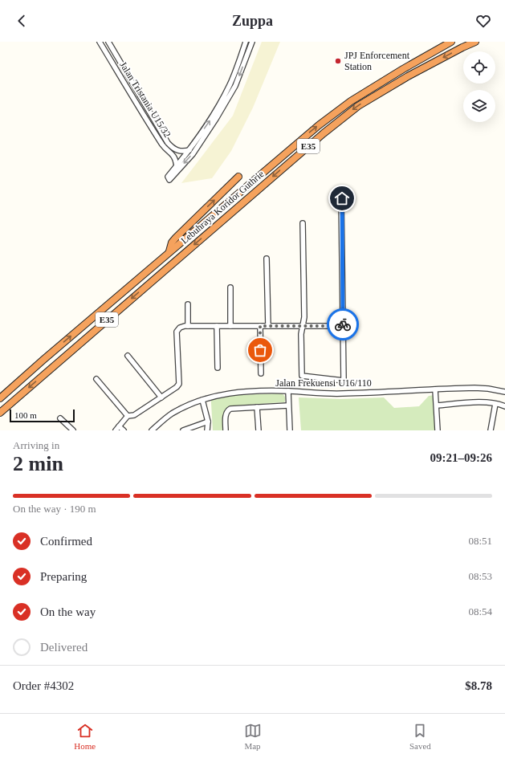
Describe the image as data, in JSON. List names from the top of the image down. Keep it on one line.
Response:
{"streets":{"highway":["E35","Lebuhraya Koridor Guthrie"],"street":["Jalan Tristania U15/32","Jalan Frekuensi U16/110"]},"places":["JPJ Enforcement Station"],"scale_bar":"100 m","page":{"header":"Zuppa","scale":"100 m","heading":["2 min","Arriving in","09:21–09:26"],"panel":["Order #4302","$8.78"],"bar":"On the way · 190 m","list":[["Confirmed","08:51"],["Preparing","08:53"],["On the way","08:54"],"Delivered"],"tabs":["Home","Map","Saved"]}}
